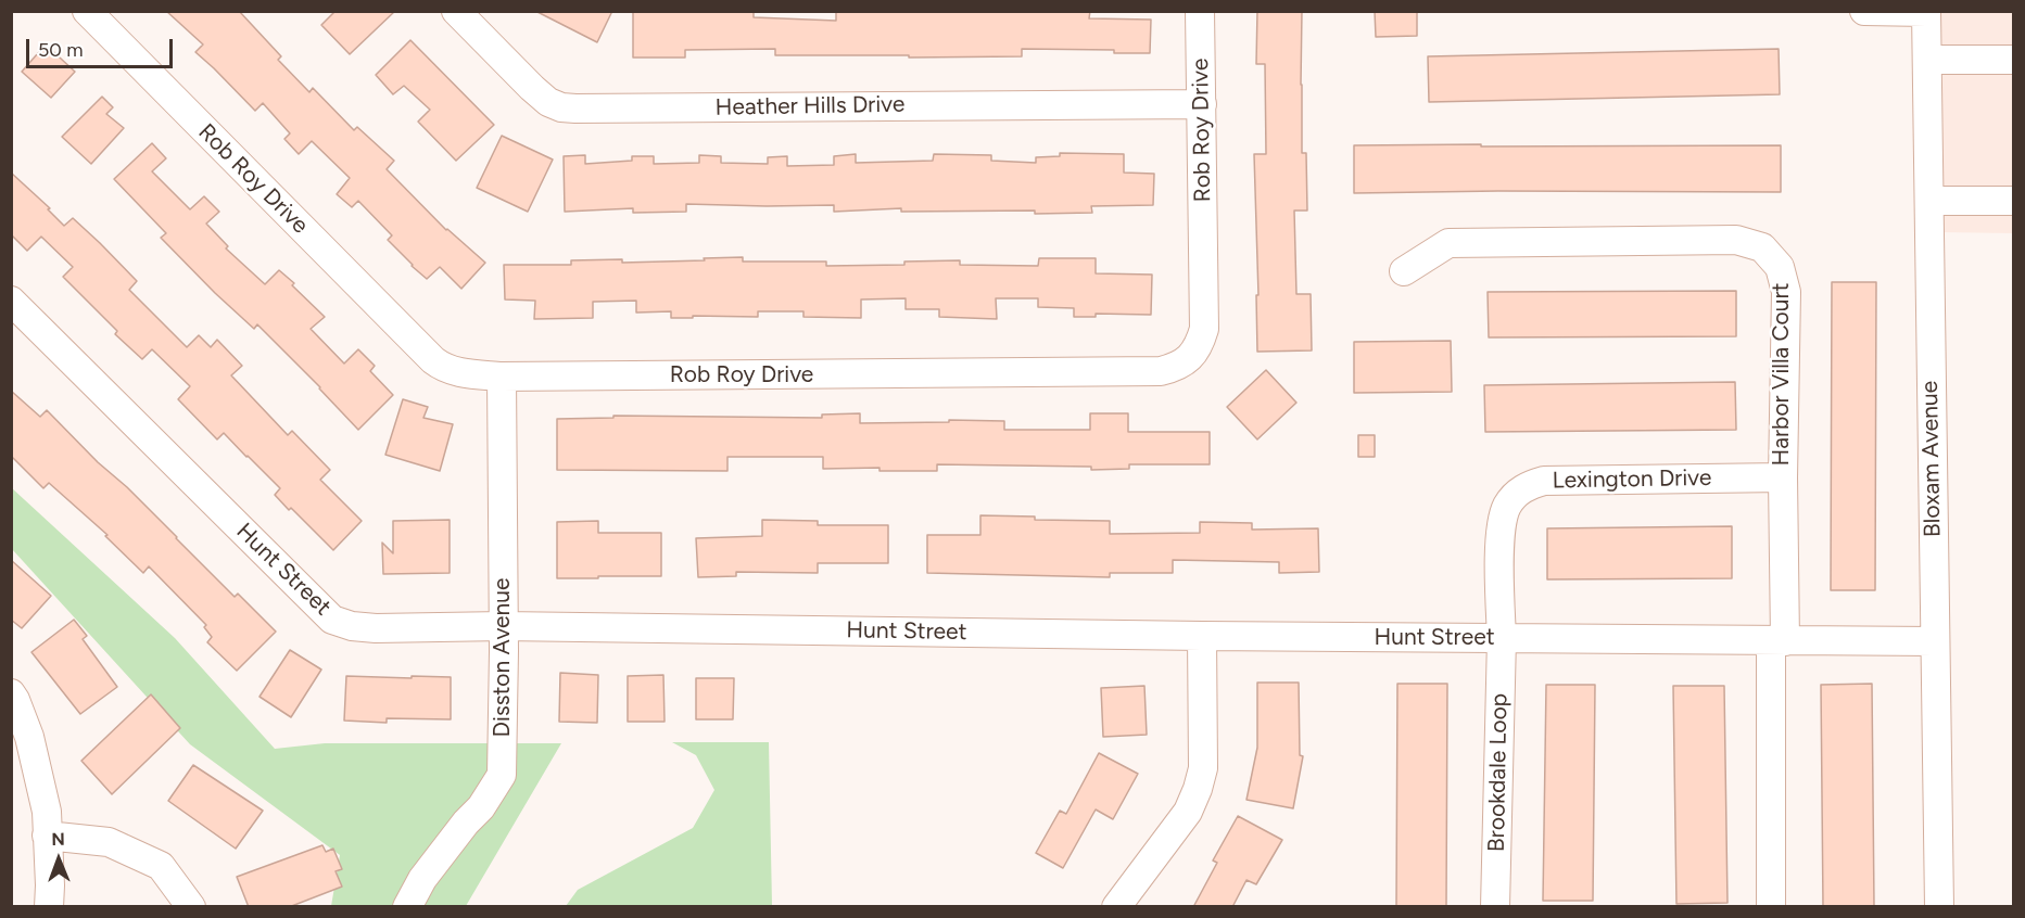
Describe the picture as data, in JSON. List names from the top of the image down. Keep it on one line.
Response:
{"streets":{"street":["Heather Hills Drive","Rob Roy Drive","Harbor Villa Court","Bloxam Avenue","Lexington Drive","Hunt Street","Disston Avenue","Brookdale Loop"]},"crossings":[["Heather Hills Drive","Rob Roy Drive"],["Rob Roy Drive","Disston Avenue"],["Harbor Villa Court","Lexington Drive"],["Harbor Villa Court","Hunt Street"],["Bloxam Avenue","Hunt Street"],["Lexington Drive","Hunt Street"],["Lexington Drive","Brookdale Loop"],["Hunt Street","Disston Avenue"],["Hunt Street","Brookdale Loop"]],"scale_bar":"50 m","north":"top"}
